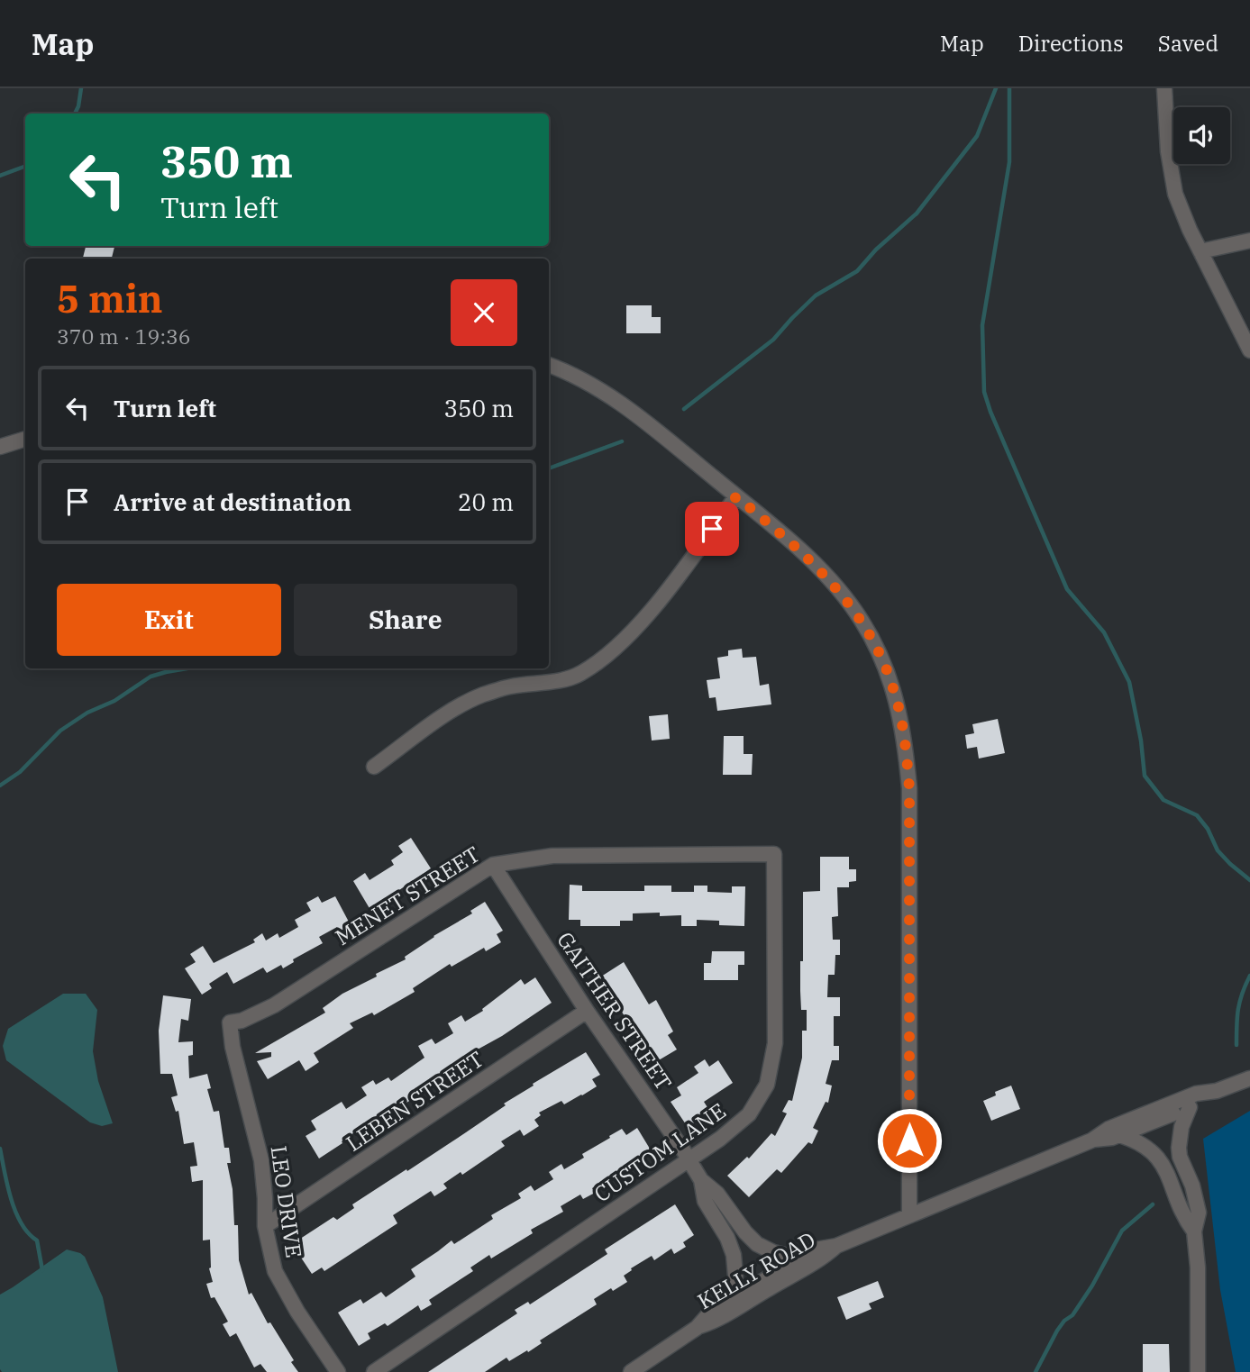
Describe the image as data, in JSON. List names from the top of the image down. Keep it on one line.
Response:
{"streets":{"street":["MENET STREET","GAITHER STREET","LEBEN STREET","CUSTOM LANE","LEO DRIVE","KELLY ROAD"]},"crossings":[["MENET STREET","GAITHER STREET"],["MENET STREET","CUSTOM LANE"],["MENET STREET","LEO DRIVE"],["GAITHER STREET","LEBEN STREET"],["GAITHER STREET","CUSTOM LANE"],["GAITHER STREET","KELLY ROAD"],["LEBEN STREET","LEO DRIVE"]],"page":{"header":"Map","nav":["Map","Directions","Saved"],"turn":["350 m","Turn left"],"heading":["5 min","370 m · 19:36"],"list":[{"name":"Turn left","value":"350 m"},{"name":"Arrive at destination","value":"20 m"}],"buttons":["Exit","Share"]}}
